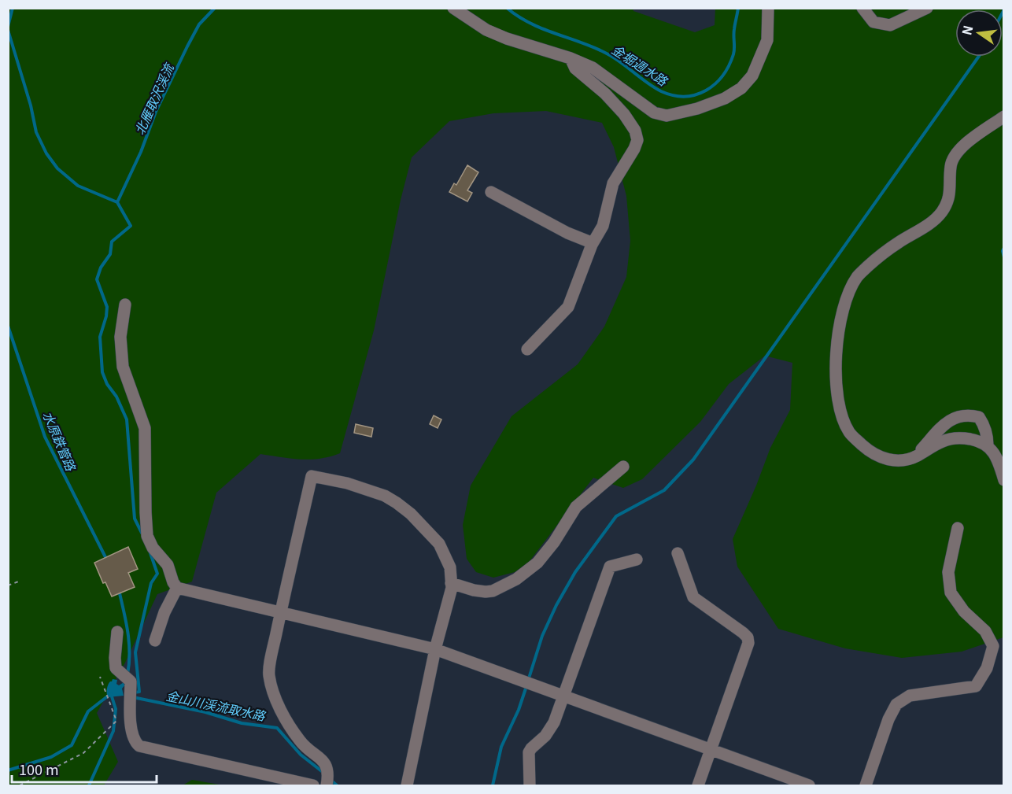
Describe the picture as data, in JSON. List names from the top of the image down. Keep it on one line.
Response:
{"water":["金堀週水路","北雁取沢渓流","水原鉄管路","金山川渓流取水路"],"scale_bar":"100 m","north":"left"}
